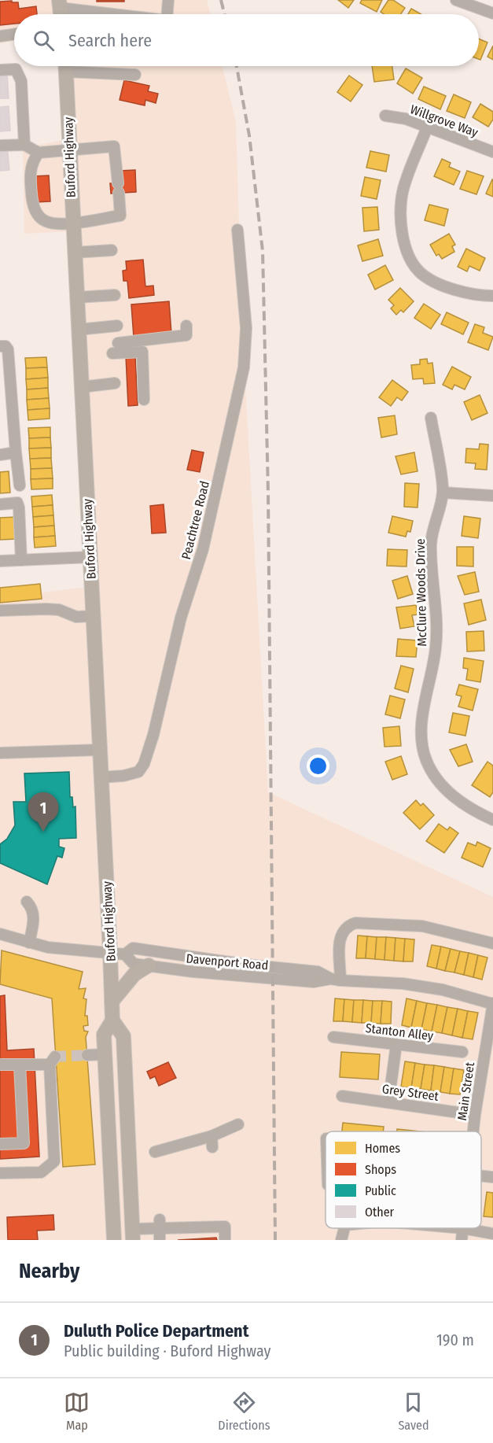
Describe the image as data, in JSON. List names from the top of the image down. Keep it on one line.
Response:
{"streets":{"main road":["Buford Highway"],"street":["Willgrove Way","Peachtree Road","McClure Woods Drive","Davenport Road","Stanton Alley","Main Street","Grey Street"]},"crossings":[["Buford Highway","Peachtree Road"],["Buford Highway","Davenport Road"],["Davenport Road","Main Street"],["Main Street","Grey Street"]],"legend":["Homes","Shops","Public","Other"],"page":{"search":"Search here","pins":"1","heading":"Nearby","list":[{"mark":"1","name":"Duluth Police Department","note":"Public building · Buford Highway","value":"190 m"}],"nav":["Map","Directions","Saved"]}}
